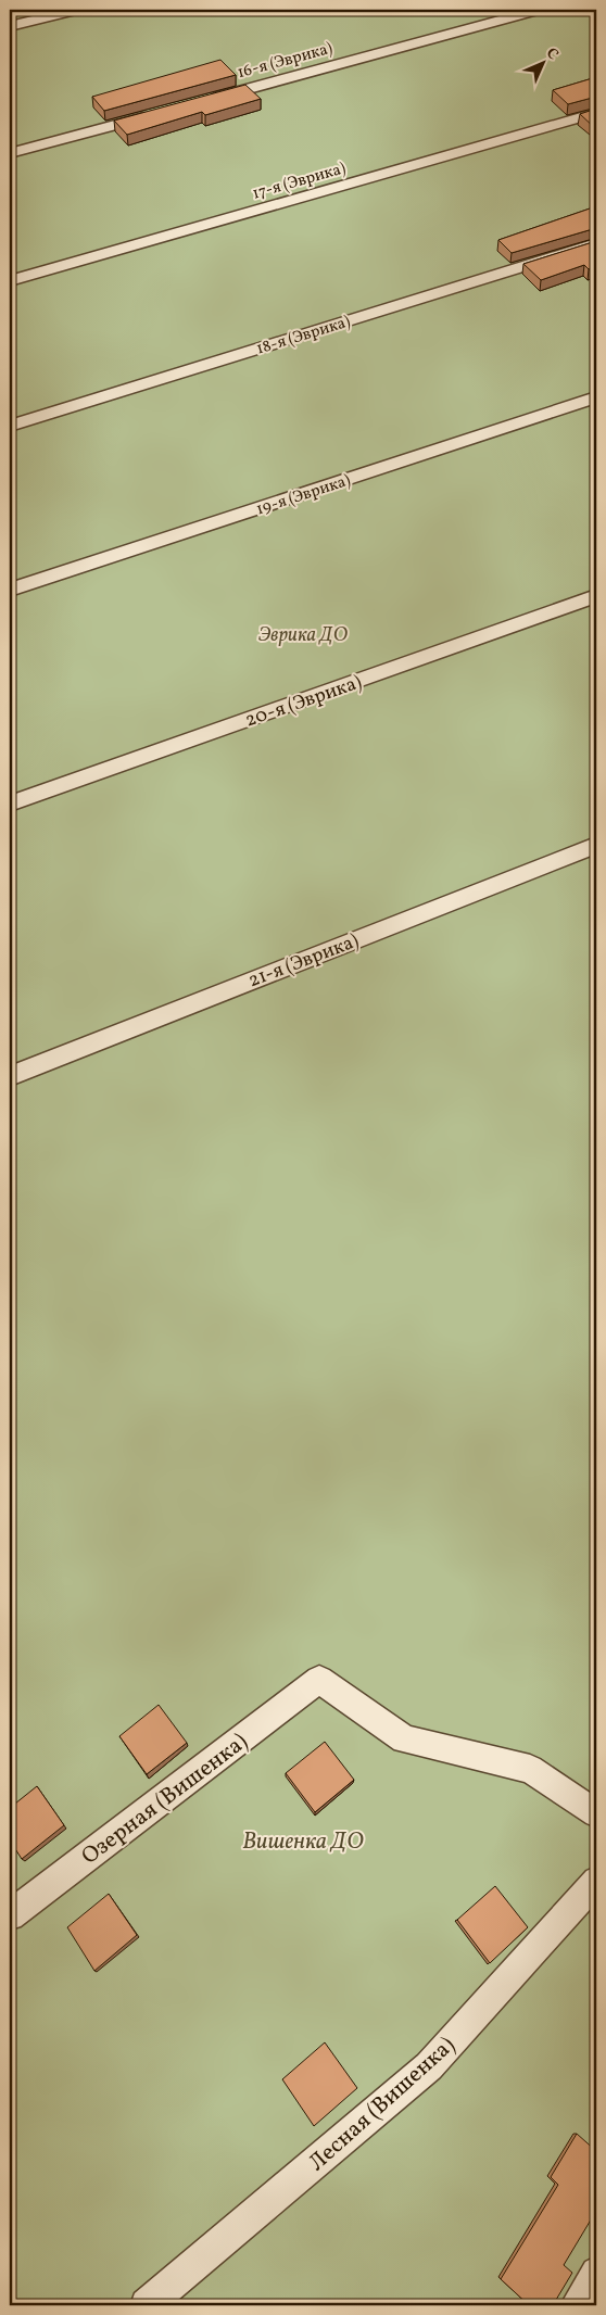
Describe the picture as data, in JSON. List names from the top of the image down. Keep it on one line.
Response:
{"streets":{"lane":["16-я (Эврика)","17-я (Эврика)","18-я (Эврика)","19-я (Эврика)","20-я (Эврика)","21-я (Эврика)","Озерная (Вишенка)","Лесная (Вишенка)"]},"parks":["Эврика ДО","Вишенка ДО"],"north":"top right"}
